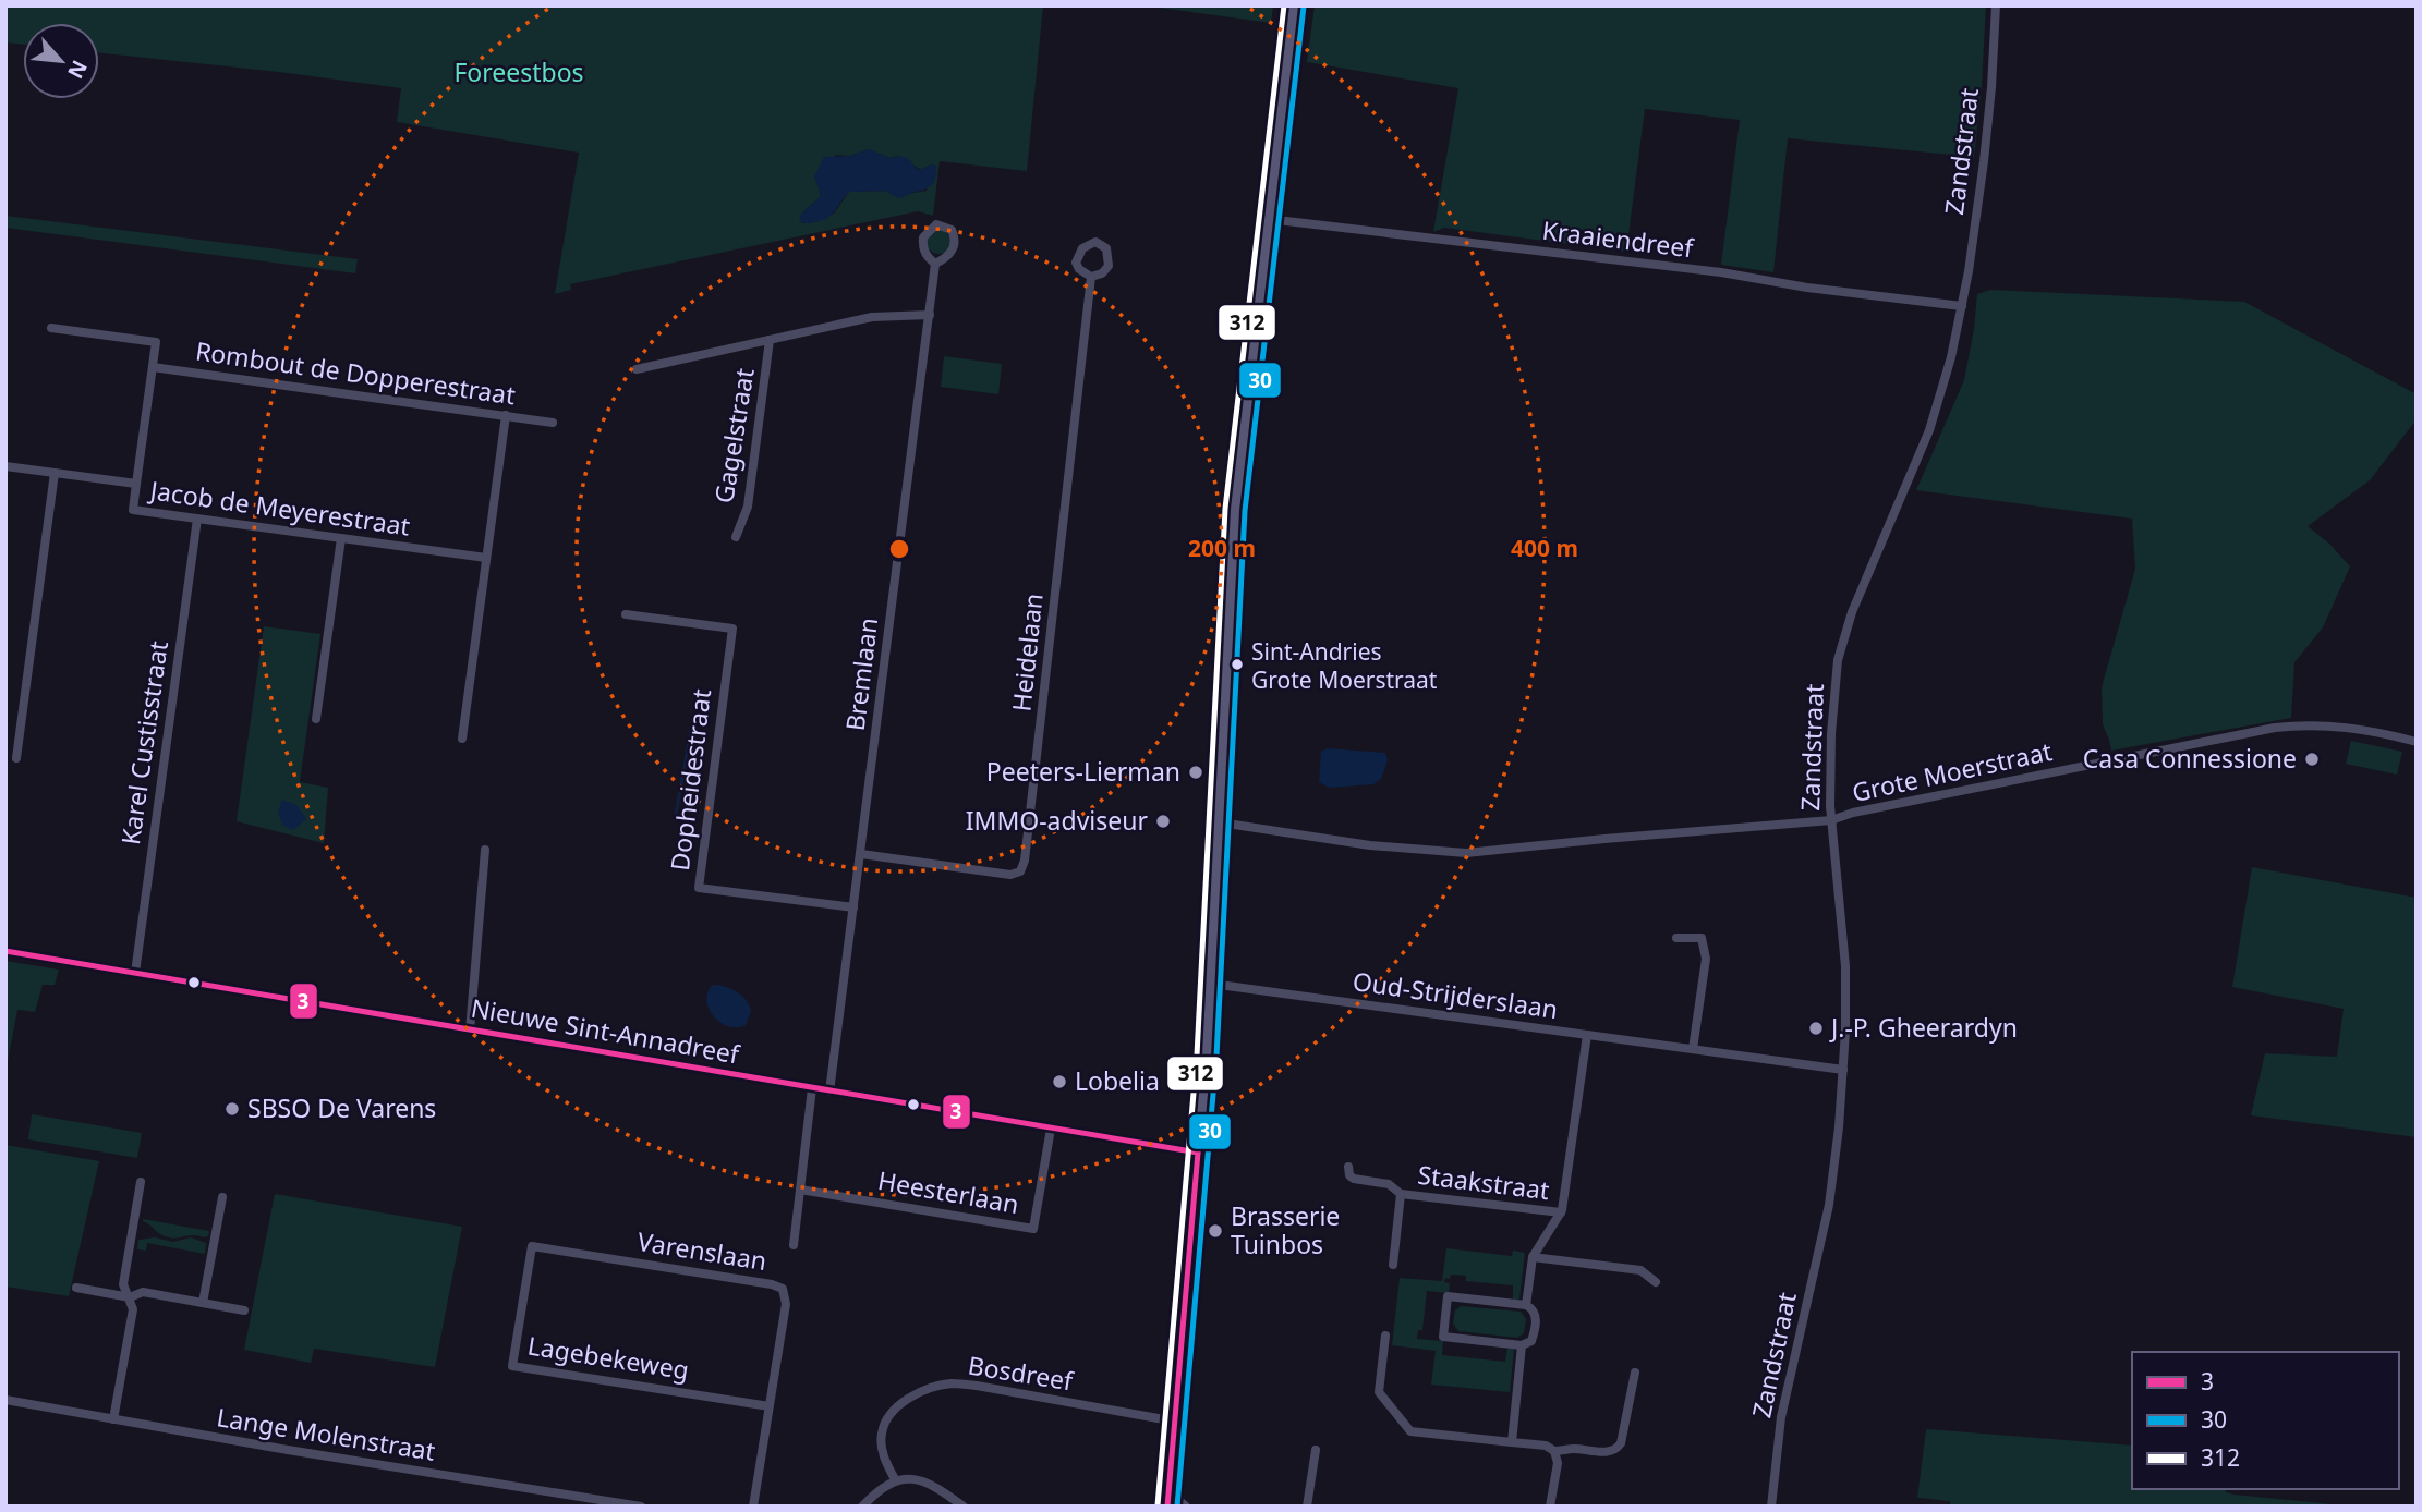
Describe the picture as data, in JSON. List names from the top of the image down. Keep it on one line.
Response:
{"streets":{"street":["Zandstraat","Kraaiendreef","Rombout de Dopperestraat","Gagelstraat","Jacob de Meyerestraat","Heidelaan","Bremlaan","Karel Custisstraat","Grote Moerstraat","Dopheidestraat","Oud-Strijderslaan","Nieuwe Sint-Annadreef","Staakstraat","Heesterlaan","Varenslaan","Lagebekeweg","Bosdreef","Lange Molenstraat"]},"crossings":[["Zandstraat","Kraaiendreef"],["Zandstraat","Grote Moerstraat"],["Zandstraat","Oud-Strijderslaan"],["Gagelstraat","Bremlaan"],["Jacob de Meyerestraat","Karel Custisstraat"],["Heidelaan","Bremlaan"],["Bremlaan","Dopheidestraat"],["Bremlaan","Nieuwe Sint-Annadreef"],["Karel Custisstraat","Nieuwe Sint-Annadreef"],["Nieuwe Sint-Annadreef","Heesterlaan"],["Varenslaan","Lagebekeweg"]],"parks":["Foreestbos"],"places":["Sint-Andries Grote Moerstraat","Casa Connessione","Peeters-Lierman","IMMO-adviseur","J.-P. Gheerardyn","Lobelia","SBSO De Varens","Brasserie Tuinbos"],"lines":["transit line 312","transit line 30","transit line 3"],"legend":["3","30","312"],"north":"bottom right","rings":["200 m","400 m"]}
